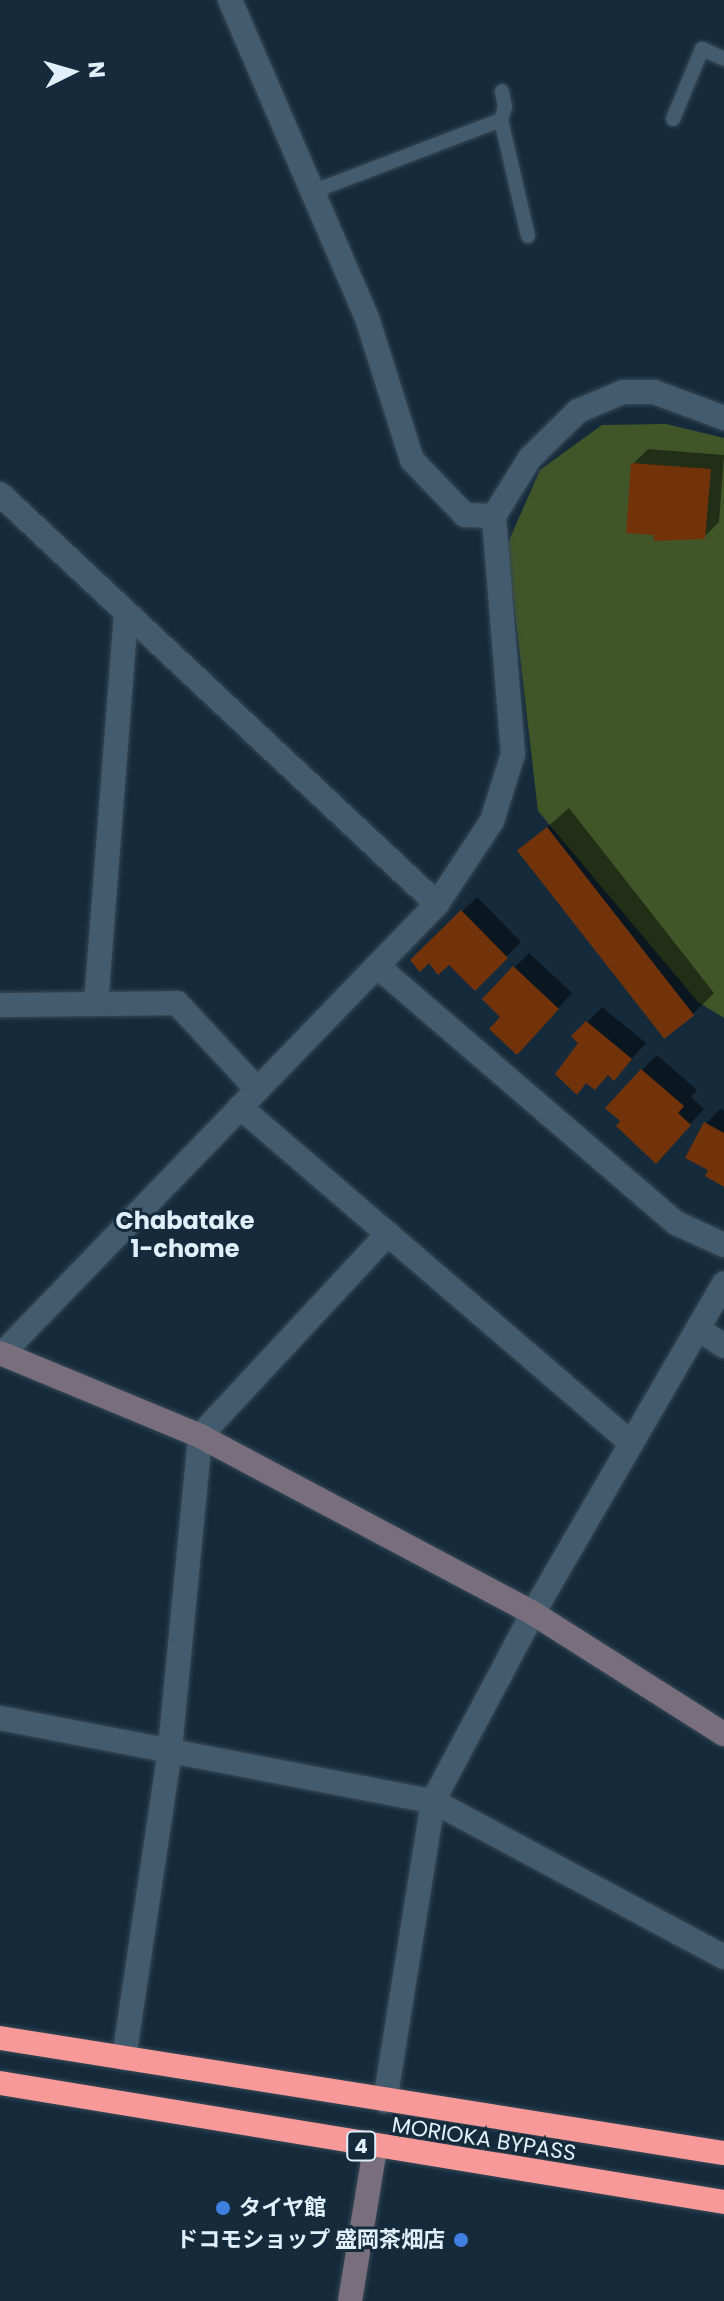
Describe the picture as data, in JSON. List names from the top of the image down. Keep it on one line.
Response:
{"streets":{"highway":["MORIOKA BYPASS","4"]},"districts":["Chabatake 1-chome"],"places":["タイヤ館","ドコモショップ 盛岡茶畑店"],"north":"right"}
